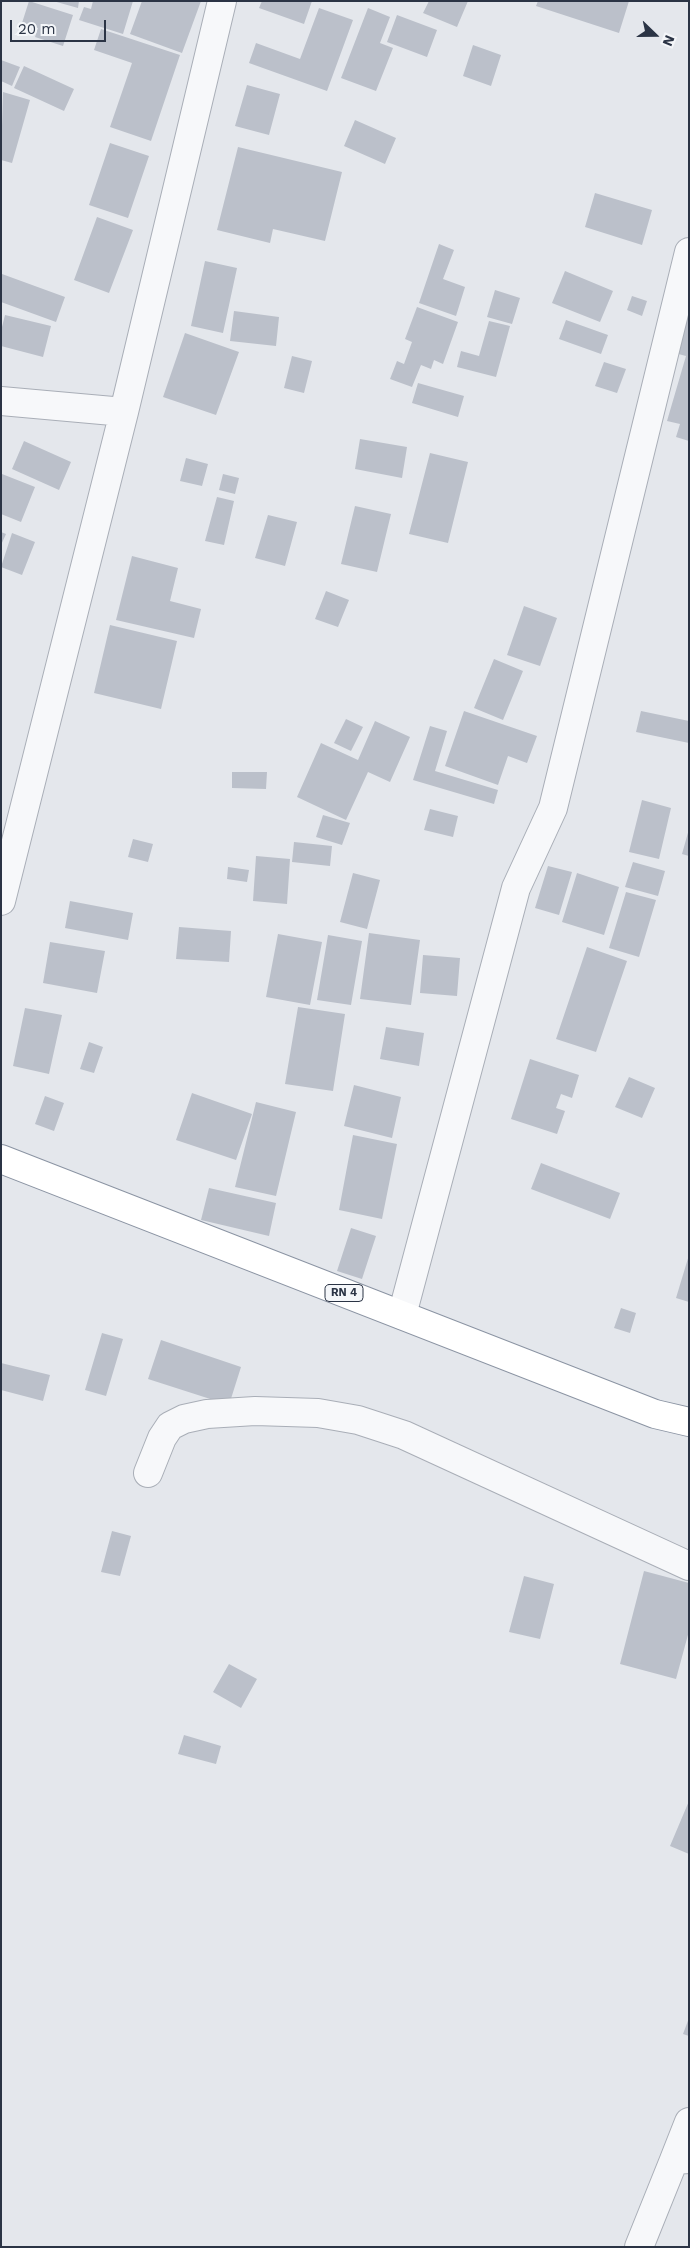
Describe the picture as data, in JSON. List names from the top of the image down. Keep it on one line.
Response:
{"streets":{"highway":["RN 4"]},"scale_bar":"20 m","north":"right"}
